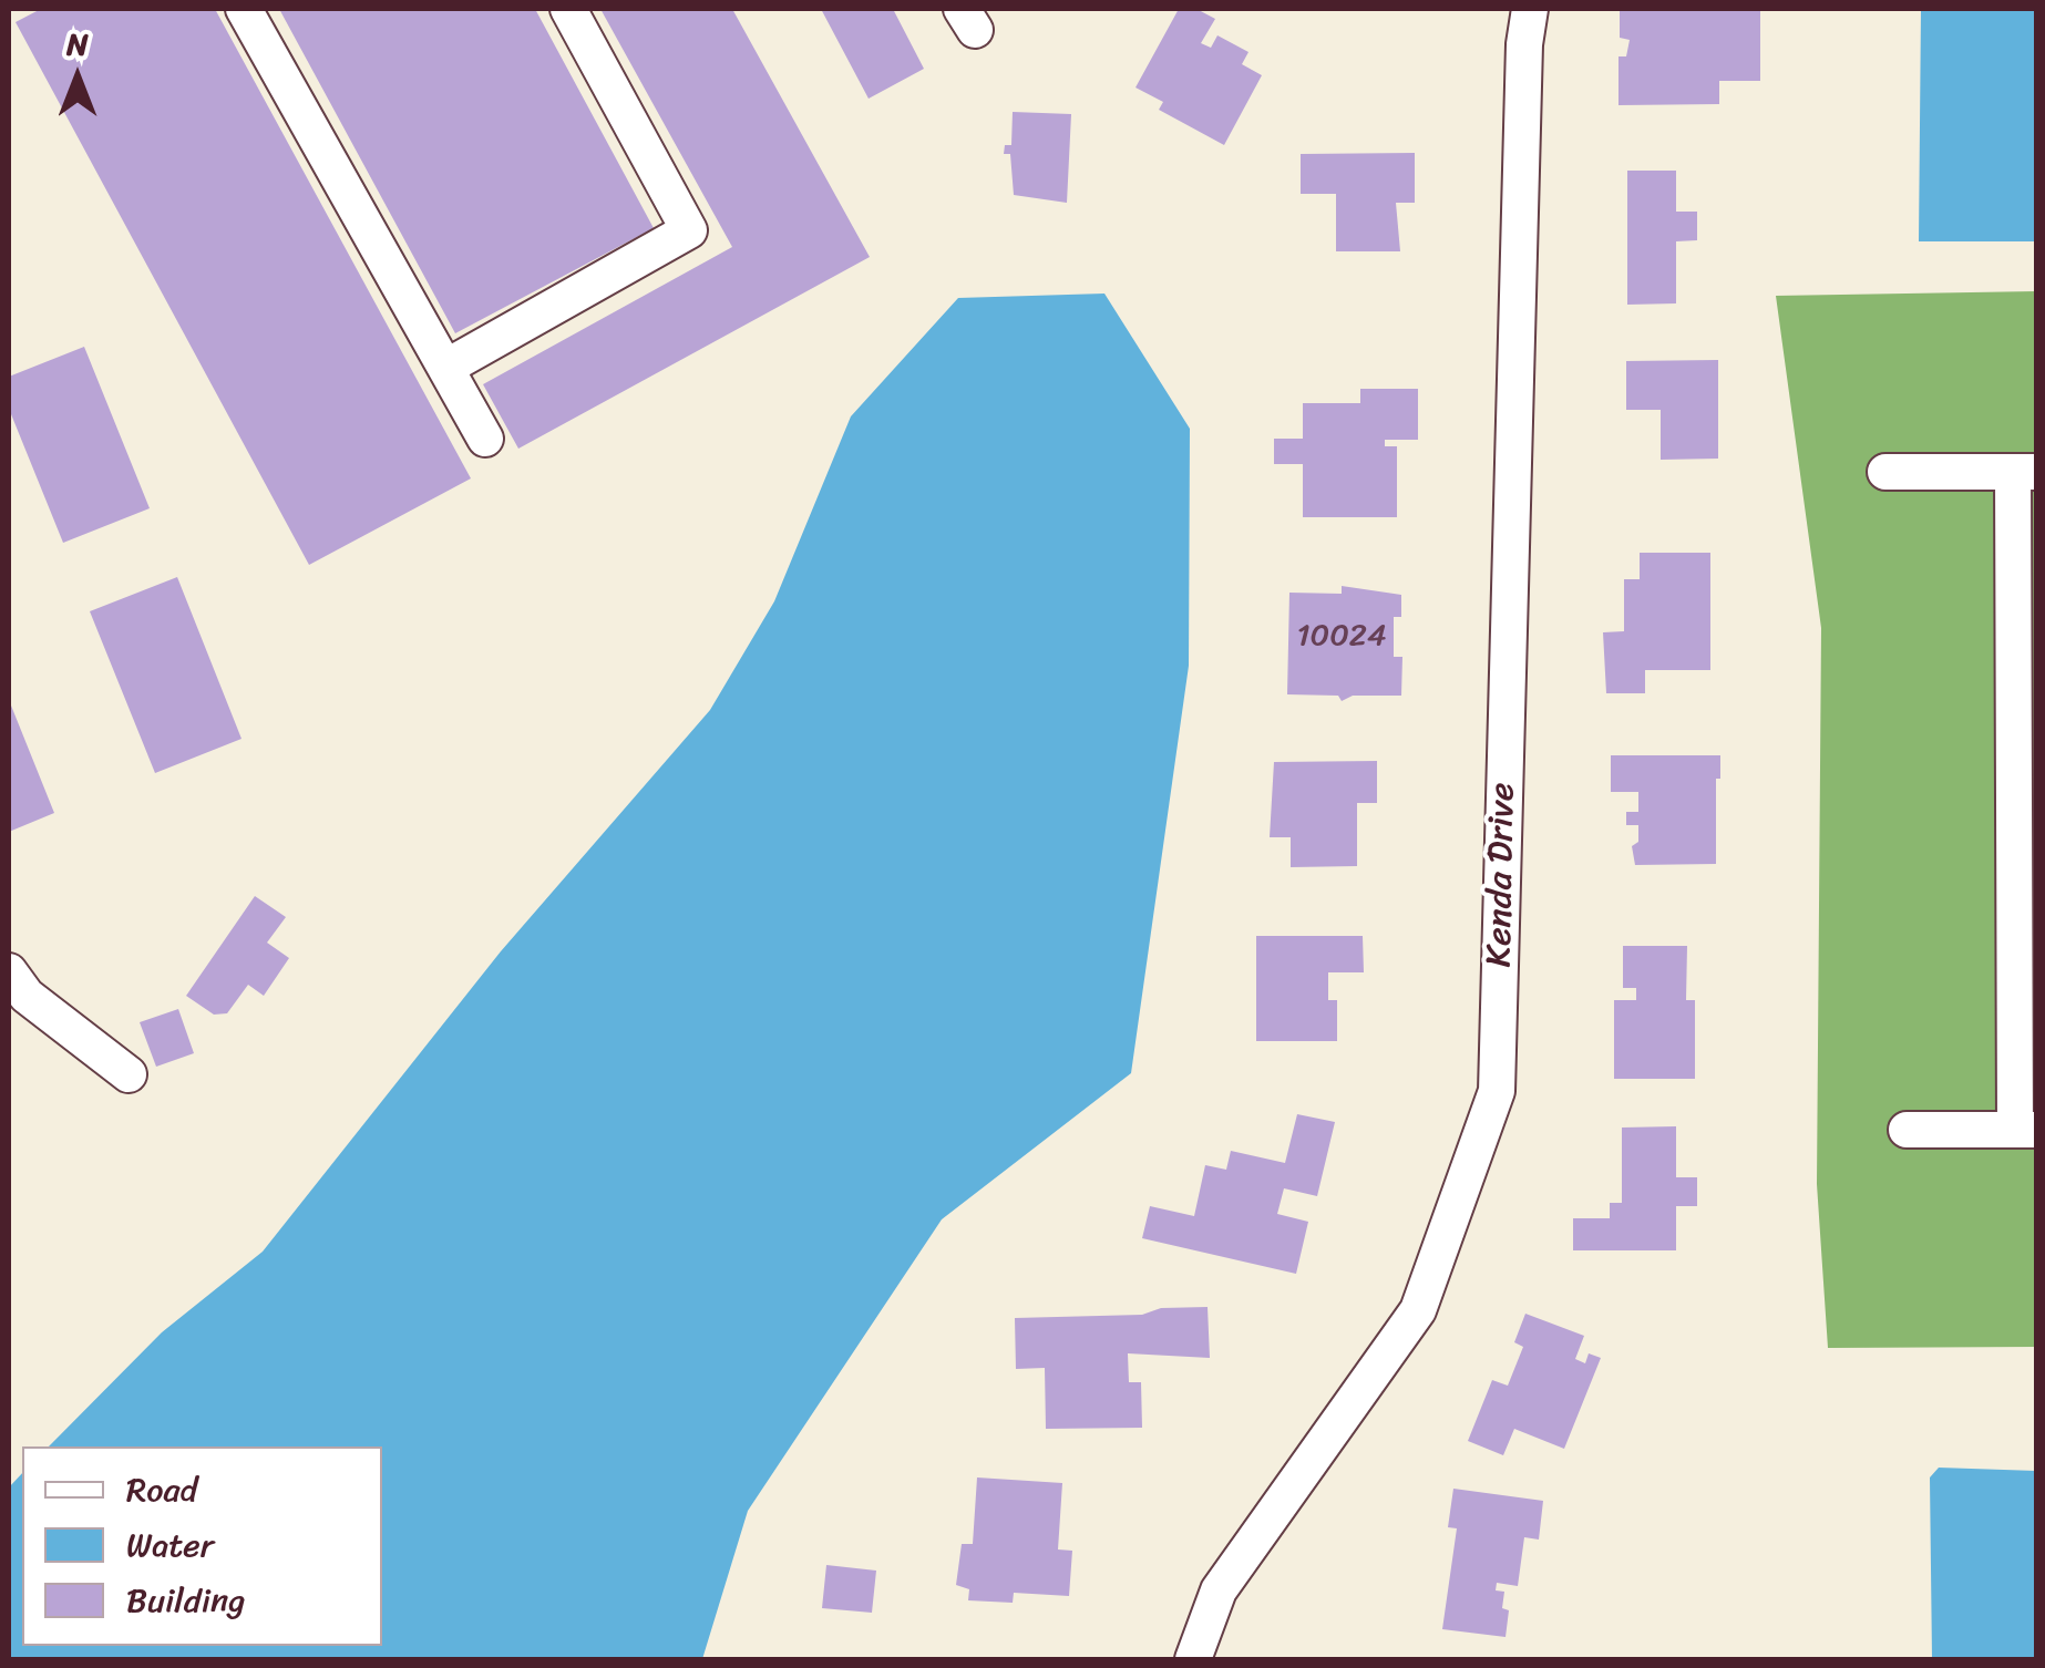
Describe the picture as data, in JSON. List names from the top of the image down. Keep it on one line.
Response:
{"streets":{"street":["Kenda Drive"]},"house_numbers":["10024"],"legend":["Road","Water","Building"],"north":"top"}
